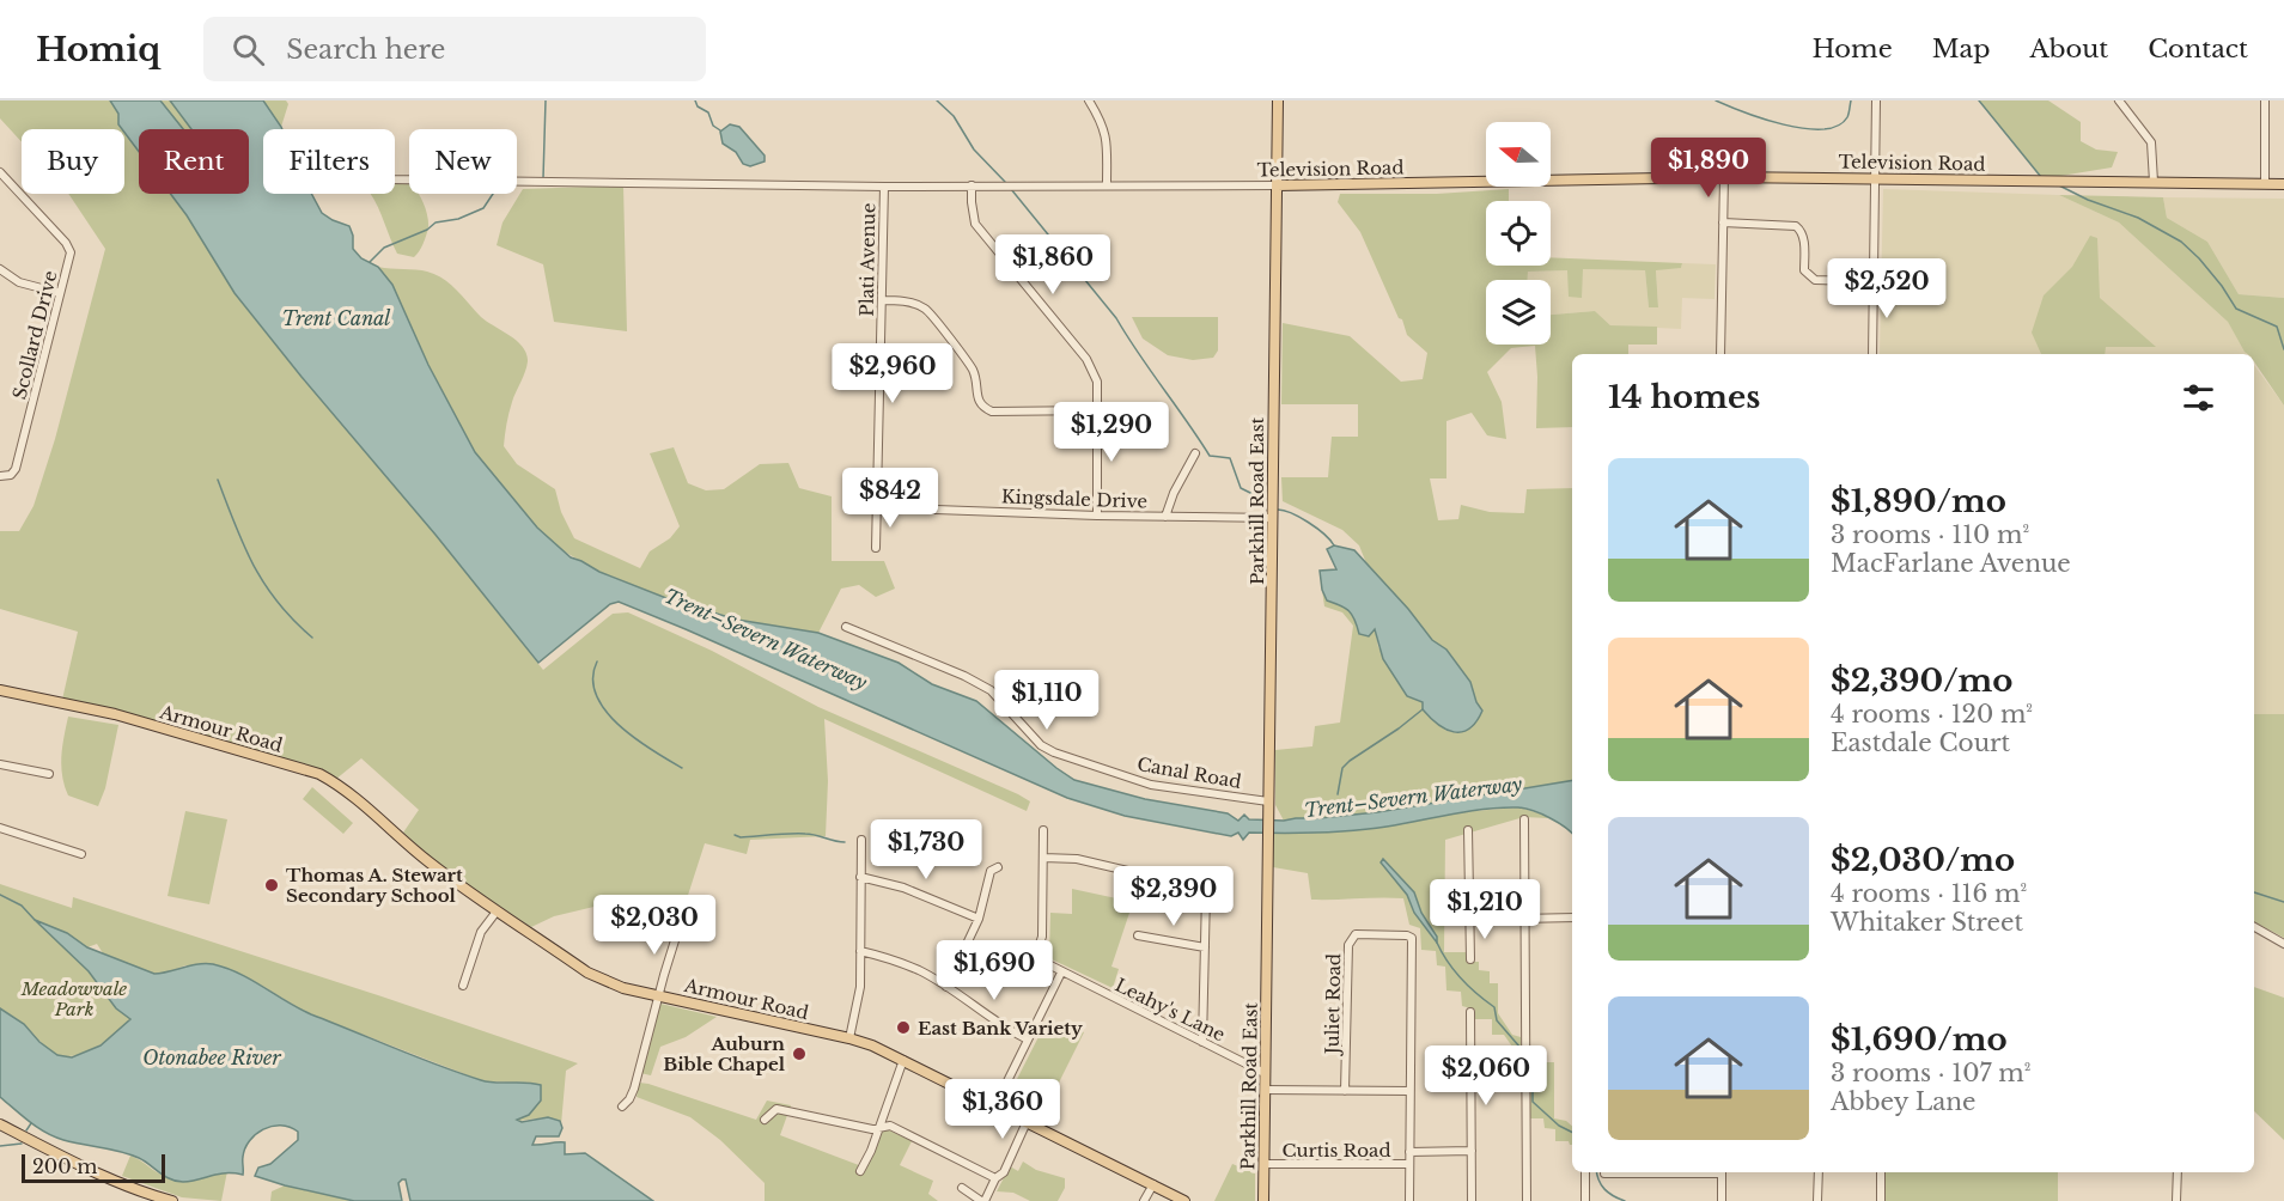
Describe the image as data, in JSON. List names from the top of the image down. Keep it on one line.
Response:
{"streets":{"main road":["Television Road","Parkhill Road East","Armour Road"],"street":["Plati Avenue","Scollard Drive","Kingsdale Drive","Canal Road","Juliet Road","Leahy's Lane","Curtis Road"]},"crossings":[["Television Road","Plati Avenue"],["Television Road","Parkhill Road East"],["Plati Avenue","Kingsdale Drive"],["Kingsdale Drive","Parkhill Road East"],["Parkhill Road East","Canal Road"],["Parkhill Road East","Leahy's Lane"],["Parkhill Road East","Curtis Road"]],"water":["Trent Canal","Trent–Severn Waterway","Otonabee River"],"parks":["Meadowvale Park"],"places":["Thomas A. Stewart Secondary School","East Bank Variety","Auburn Bible Chapel"],"scale_bar":"200 m","north":"left","page":{"header":"Homiq","search":"Search here","nav":["Home","Map","About","Contact"],"chip":["Buy","Rent","Filters","New"],"price":["$1,890","$1,860","$2,520","$2,960","$1,290","$842","$1,110","$1,730","$2,390","$1,210","$2,030","$1,690","$2,060","$1,360"],"heading":"14 homes","list":[{"name":"$1,890/mo","note":"3 rooms · 110 m² · MacFarlane Avenue"},{"name":"$2,390/mo","note":"4 rooms · 120 m² · Eastdale Court"},{"name":"$2,030/mo","note":"4 rooms · 116 m² · Whitaker Street"},{"name":"$1,690/mo","note":"3 rooms · 107 m² · Abbey Lane"}],"scale":"200 m"}}
